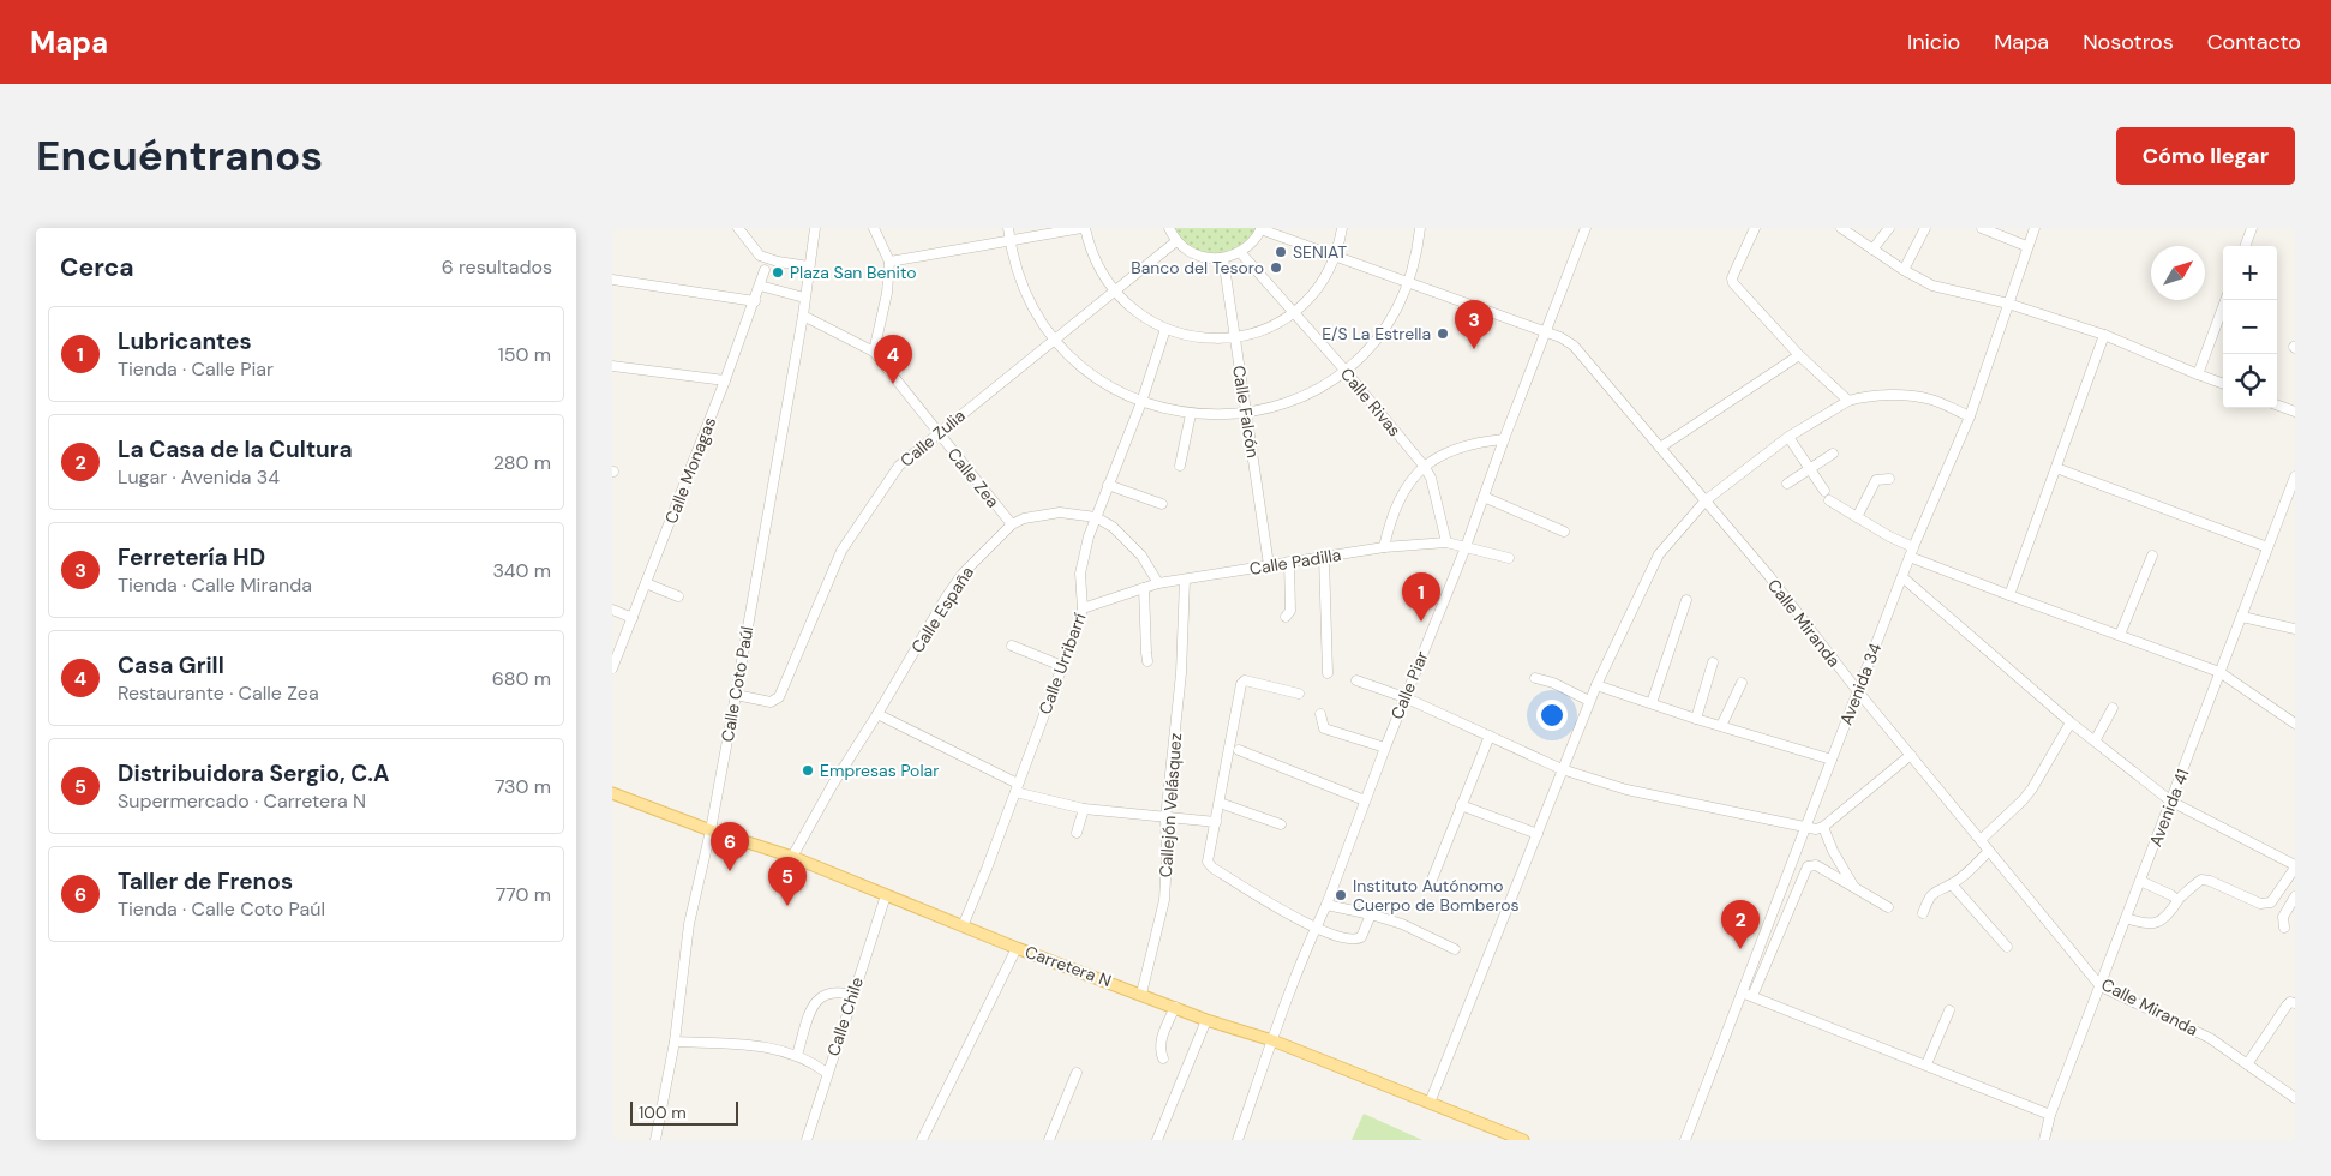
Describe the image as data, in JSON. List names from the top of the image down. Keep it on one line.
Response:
{"streets":{"main road":["Carretera N"],"street":["Calle Rivas","Calle Falcón","Calle Zulia","Calle Monagas","Calle Zea","Calle Padilla","Calle España","Calle Miranda","Calle Urribarrí","Calle Coto Paúl","Avenida 34","Calle Piar","Callejón Velásquez","Avenida 41","Calle Chile"]},"crossings":[["Calle Rivas","Calle Padilla"],["Calle Falcón","Calle Padilla"],["Calle Zulia","Calle Zea"],["Calle Zulia","Calle Coto Paúl"],["Calle Zea","Calle España"],["Calle Zea","Calle Coto Paúl"],["Calle Padilla","Calle Urribarrí"],["Calle Padilla","Calle Piar"],["Calle Padilla","Callejón Velásquez"],["Calle España","Calle Urribarrí"],["Calle España","Carretera N"],["Calle Miranda","Avenida 34"],["Calle Miranda","Calle Piar"],["Calle Miranda","Avenida 41"],["Calle Urribarrí","Carretera N"],["Calle Coto Paúl","Carretera N"],["Calle Piar","Carretera N"],["Callejón Velásquez","Carretera N"],["Carretera N","Calle Chile"]],"places":["SENIAT","Banco del Tesoro","Plaza San Benito","E/S La Estrella","Empresas Polar","Instituto Autónomo Cuerpo de Bomberos"],"scale_bar":"100 m","north":"top right","page":{"header":"Mapa","nav":["Inicio","Mapa","Nosotros","Contacto"],"buttons":"Cómo llegar","title":"Encuéntranos","heading":["Cerca","6 resultados"],"map_buttons":["+","−"],"pins":["3","4","1","6","5","2"],"list":[{"mark":"1","name":"Lubricantes","note":"Tienda · Calle Piar","value":"150 m"},{"mark":"2","name":"La Casa de la Cultura","note":"Lugar · Avenida 34","value":"280 m"},{"mark":"3","name":"Ferretería HD","note":"Tienda · Calle Miranda","value":"340 m"},{"mark":"4","name":"Casa Grill","note":"Restaurante · Calle Zea","value":"680 m"},{"mark":"5","name":"Distribuidora Sergio, C.A","note":"Supermercado · Carretera N","value":"730 m"},{"mark":"6","name":"Taller de Frenos","note":"Tienda · Calle Coto Paúl","value":"770 m"}],"scale":"100 m"}}
